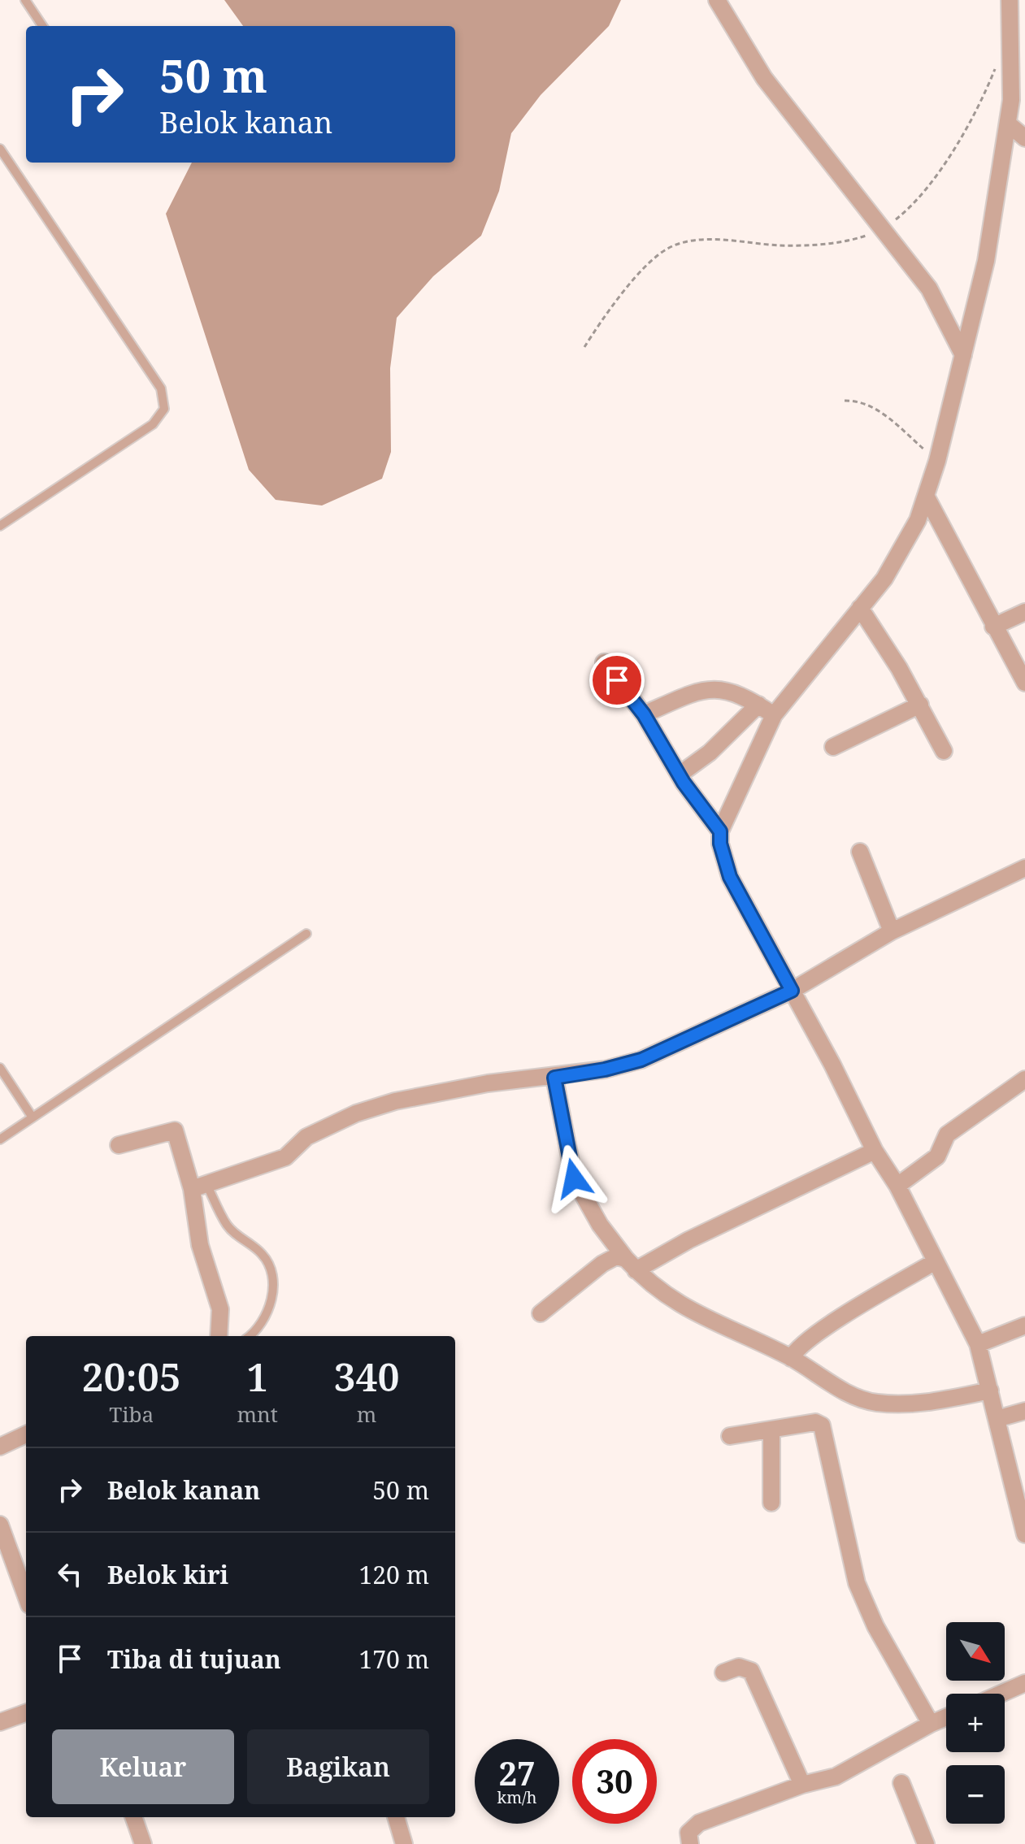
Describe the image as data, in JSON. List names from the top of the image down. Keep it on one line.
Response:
{"north":"bottom right","page":{"turn":["50 m","Belok kanan"],"eta":["20:05","Tiba","1","mnt","340","m"],"list":[{"name":"Belok kanan","value":"50 m"},{"name":"Belok kiri","value":"120 m"},{"name":"Tiba di tujuan","value":"170 m"}],"map_buttons":["+","−"],"buttons":["Keluar","Bagikan"],"speed":"27 km/h","limit":"30"}}
